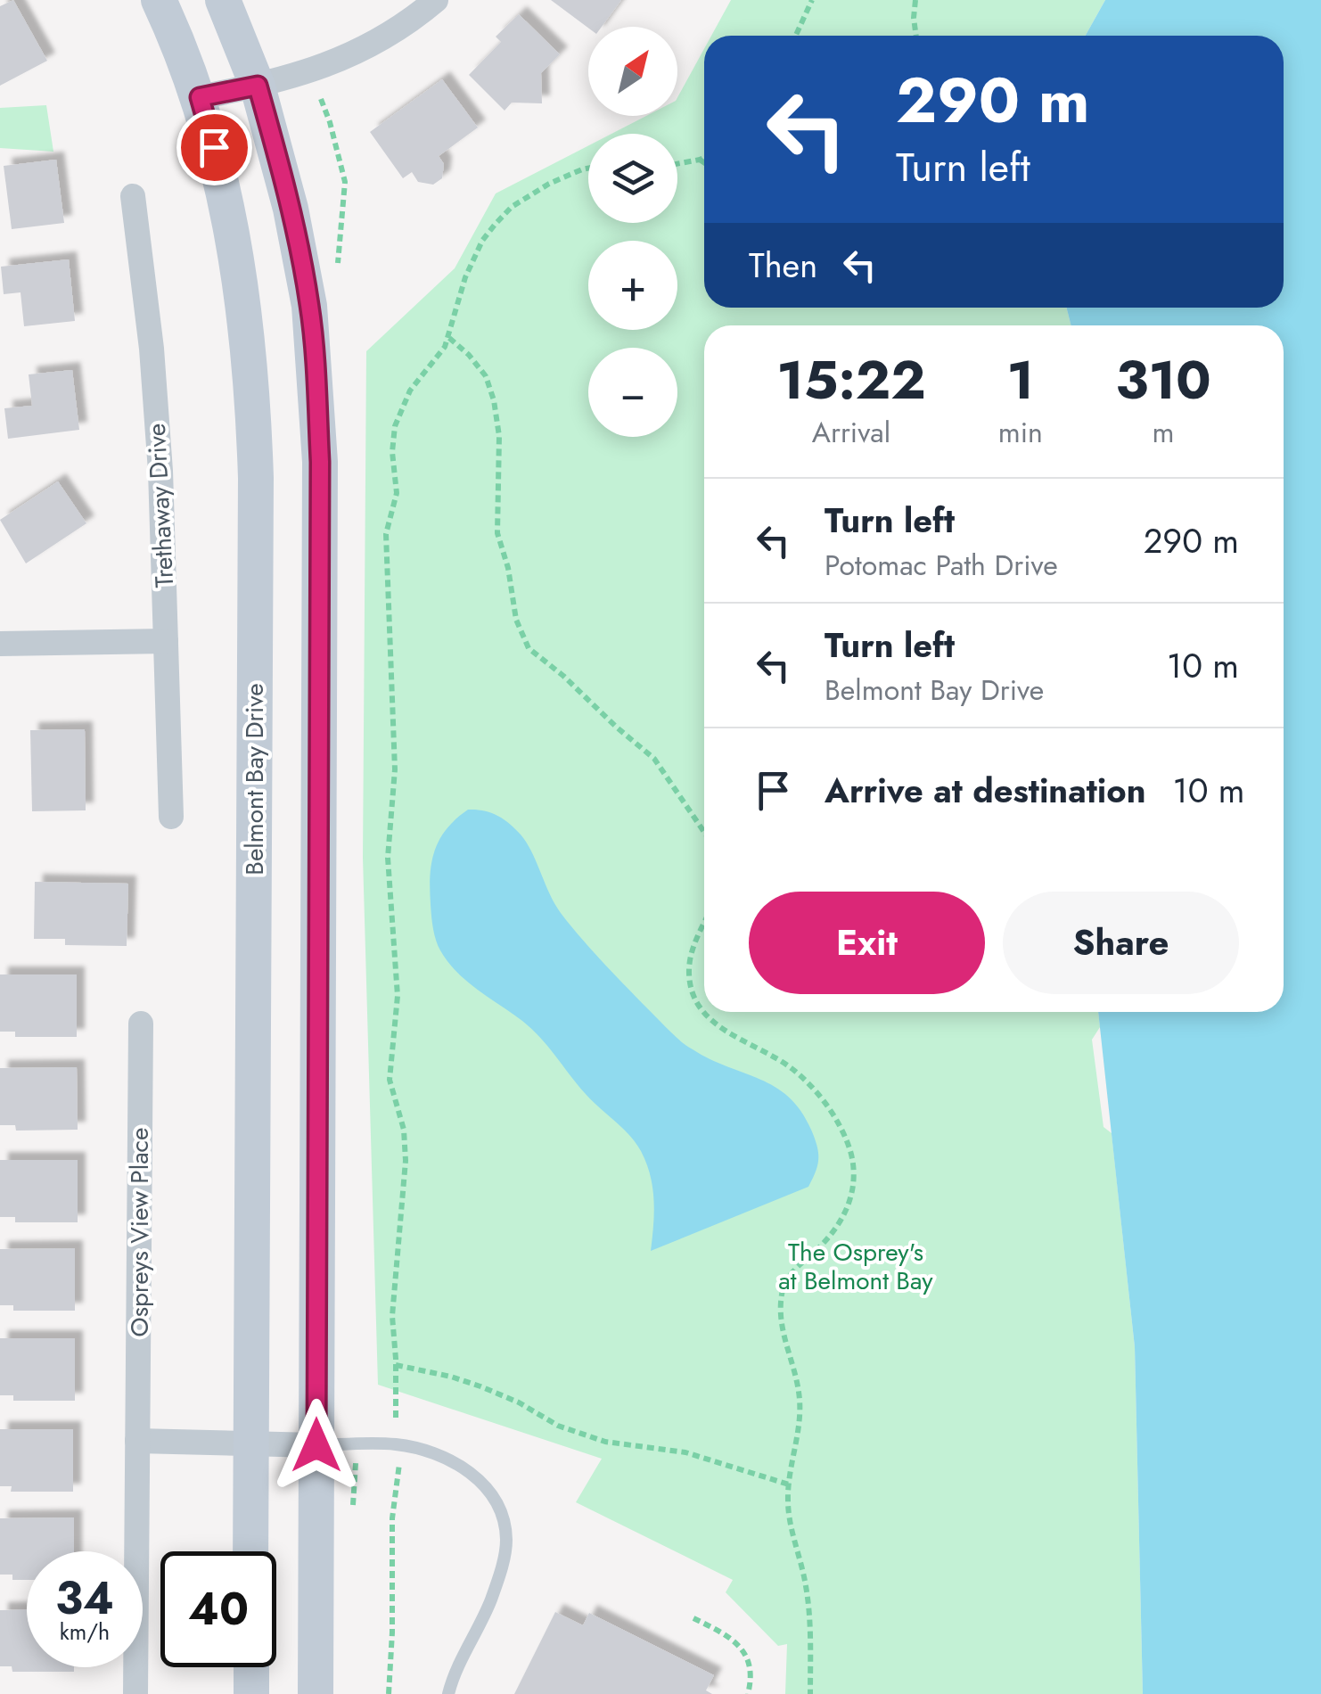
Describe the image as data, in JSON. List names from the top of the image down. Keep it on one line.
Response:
{"streets":{"street":["Trethaway Drive","Belmont Bay Drive","Ospreys View Place"]},"parks":["The Osprey's at Belmont Bay"],"north":"top right","page":{"map_buttons":["+","−"],"turn":["290 m","Turn left"],"then":"Then","eta":["15:22","Arrival","1","min","310","m"],"list":[{"name":"Turn left","note":"Potomac Path Drive","value":"290 m"},{"name":"Turn left","note":"Belmont Bay Drive","value":"10 m"},{"name":"Arrive at destination","value":"10 m"}],"buttons":["Exit","Share"],"speed":"34 km/h","limit":"40"}}
